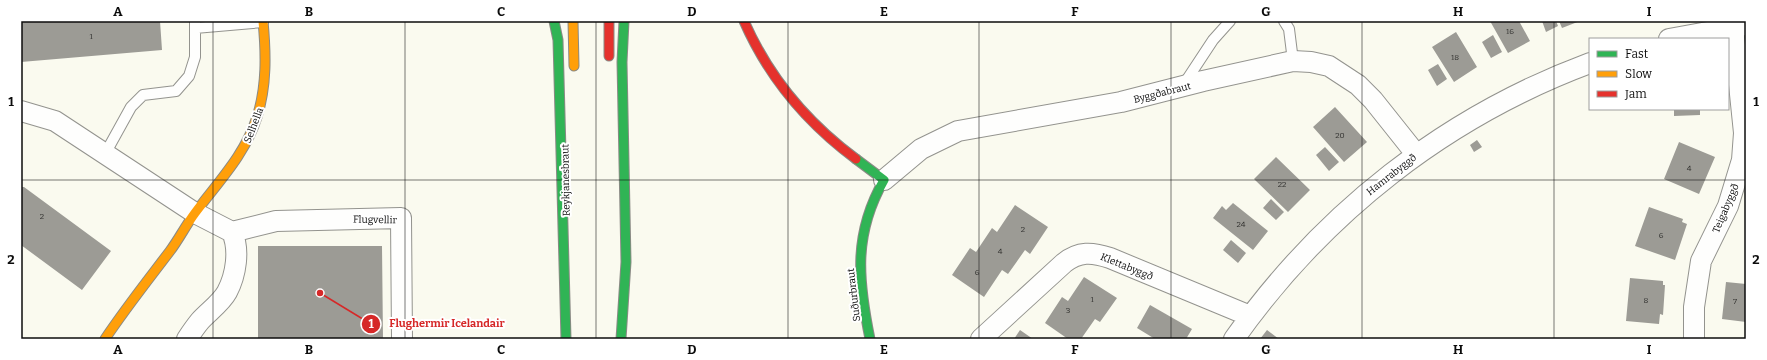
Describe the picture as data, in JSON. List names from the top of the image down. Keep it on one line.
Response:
{"streets":{"main road":["Selhella","Suðurbraut"],"street":["Byggðabraut","Hamrabyggð","Teigabyggð","Flugvellir","Klettabyggð"]},"crossings":[["Byggðabraut","Hamrabyggð"],["Byggðabraut","Suðurbraut"],["Hamrabyggð","Klettabyggð"]],"places":["Flughermir Icelandair"],"house_numbers":["16","1","18","20","4","22","2","24","2","6","4","6","1","8","7","3"],"legend":["Fast","Slow","Jam"],"grid":{"columns":["A","B","C","D","E","F","G","H","I"],"rows":["1","2"]}}
